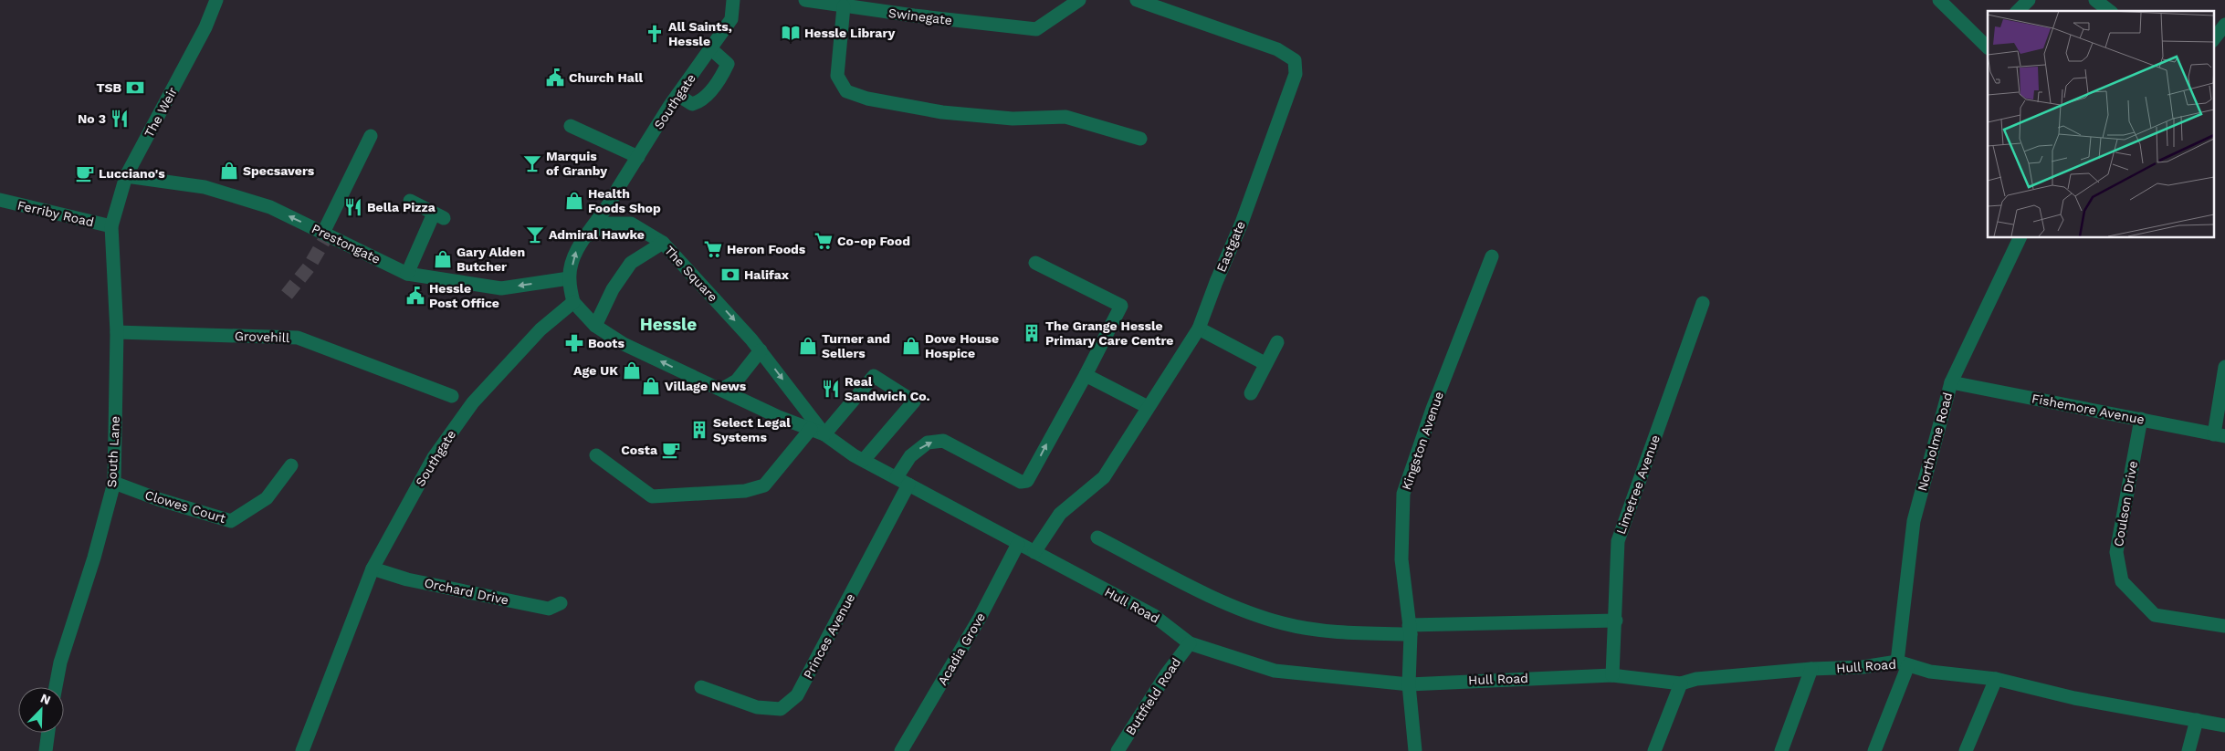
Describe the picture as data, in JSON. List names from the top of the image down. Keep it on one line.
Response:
{"streets":{"street":["Swinegate","Southgate","The Weir","Ferriby Road","Prestongate","Eastgate","The Square","Grovehill","Fishemore Avenue","Kingston Avenue","Northolme Road","South Lane","Limetree Avenue","Coulson Drive","Clowes Court","Orchard Drive","Hull Road","Princes Avenue","Acadia Grove","Buttfield Road"]},"crossings":[["Southgate","Prestongate"],["Southgate","Orchard Drive"],["The Weir","Ferriby Road"],["The Weir","Prestongate"],["The Weir","South Lane"],["Ferriby Road","South Lane"],["Eastgate","Hull Road"],["The Square","Hull Road"],["Grovehill","South Lane"],["Fishemore Avenue","Northolme Road"],["Fishemore Avenue","Coulson Drive"],["Kingston Avenue","Hull Road"],["Northolme Road","Hull Road"],["South Lane","Clowes Court"],["Limetree Avenue","Hull Road"],["Hull Road","Princes Avenue"],["Hull Road","Acadia Grove"],["Hull Road","Buttfield Road"]],"one_way":["Prestongate"],"districts":["Hessle"],"places":{"library":["Hessle Library"],"church":["All Saints, Hessle"],"public building":["Church Hall","Hessle Post Office"],"bank":["TSB","Halifax"],"restaurant":["No 3","Bella Pizza","Real Sandwich Co."],"bar":["Marquis of Granby","Admiral Hawke"],"shop":["Specsavers","Health Foods Shop","Gary Alden Butcher","Turner and Sellers","Dove House Hospice","Age UK","Village News"],"cafe":["Lucciano's","Costa"],"supermarket":["Co-op Food","Heron Foods"],"building":["The Grange Hessle Primary Care Centre","Select Legal Systems"],"pharmacy":["Boots"]},"north":"top right"}
